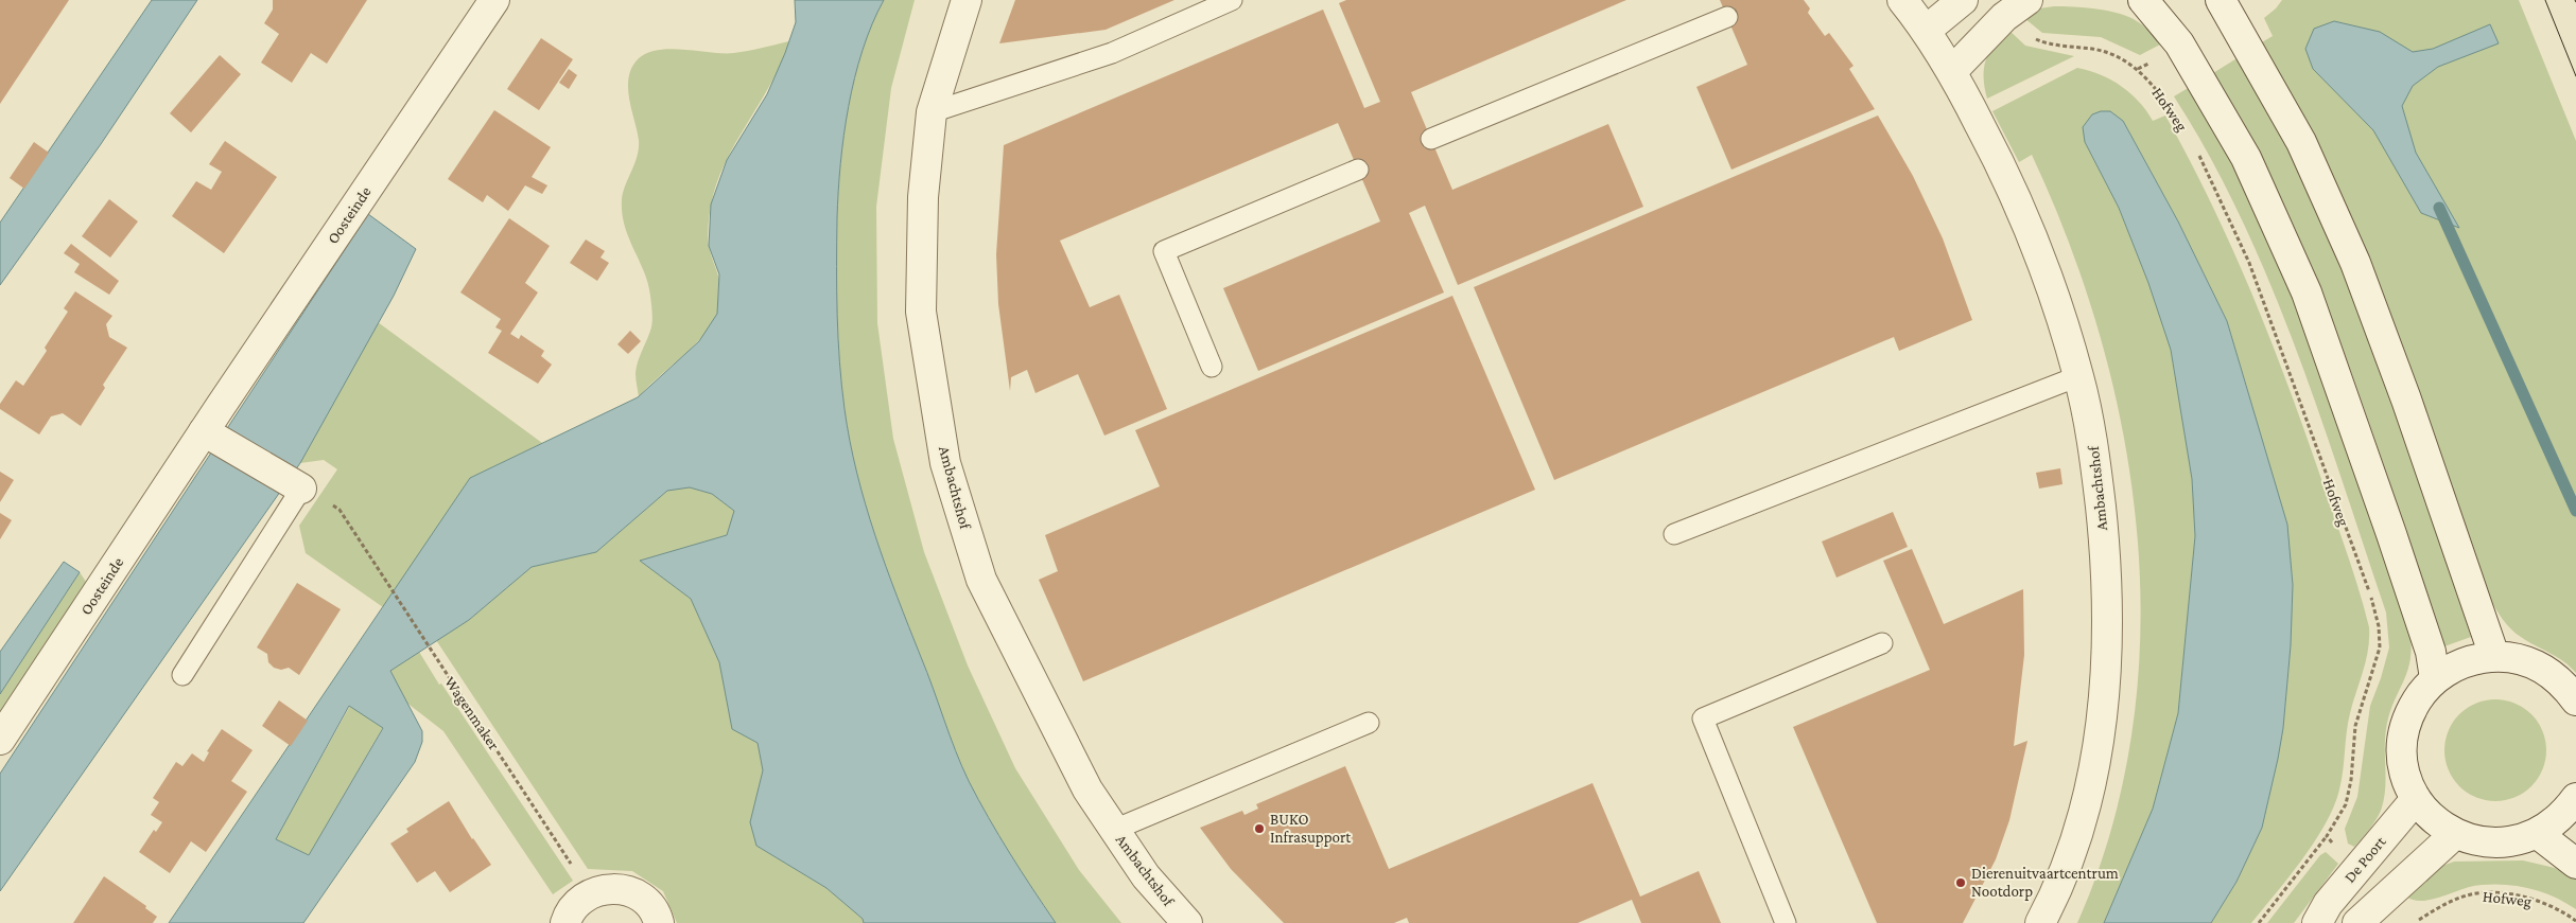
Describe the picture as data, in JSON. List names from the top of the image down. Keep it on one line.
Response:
{"streets":{"street":["Oosteinde","Ambachtshof","De Poort"],"path":["Hofweg","Wagenmaker"]},"places":["BUKO Infrasupport","Dierenuitvaartcentrum Nootdorp"]}
